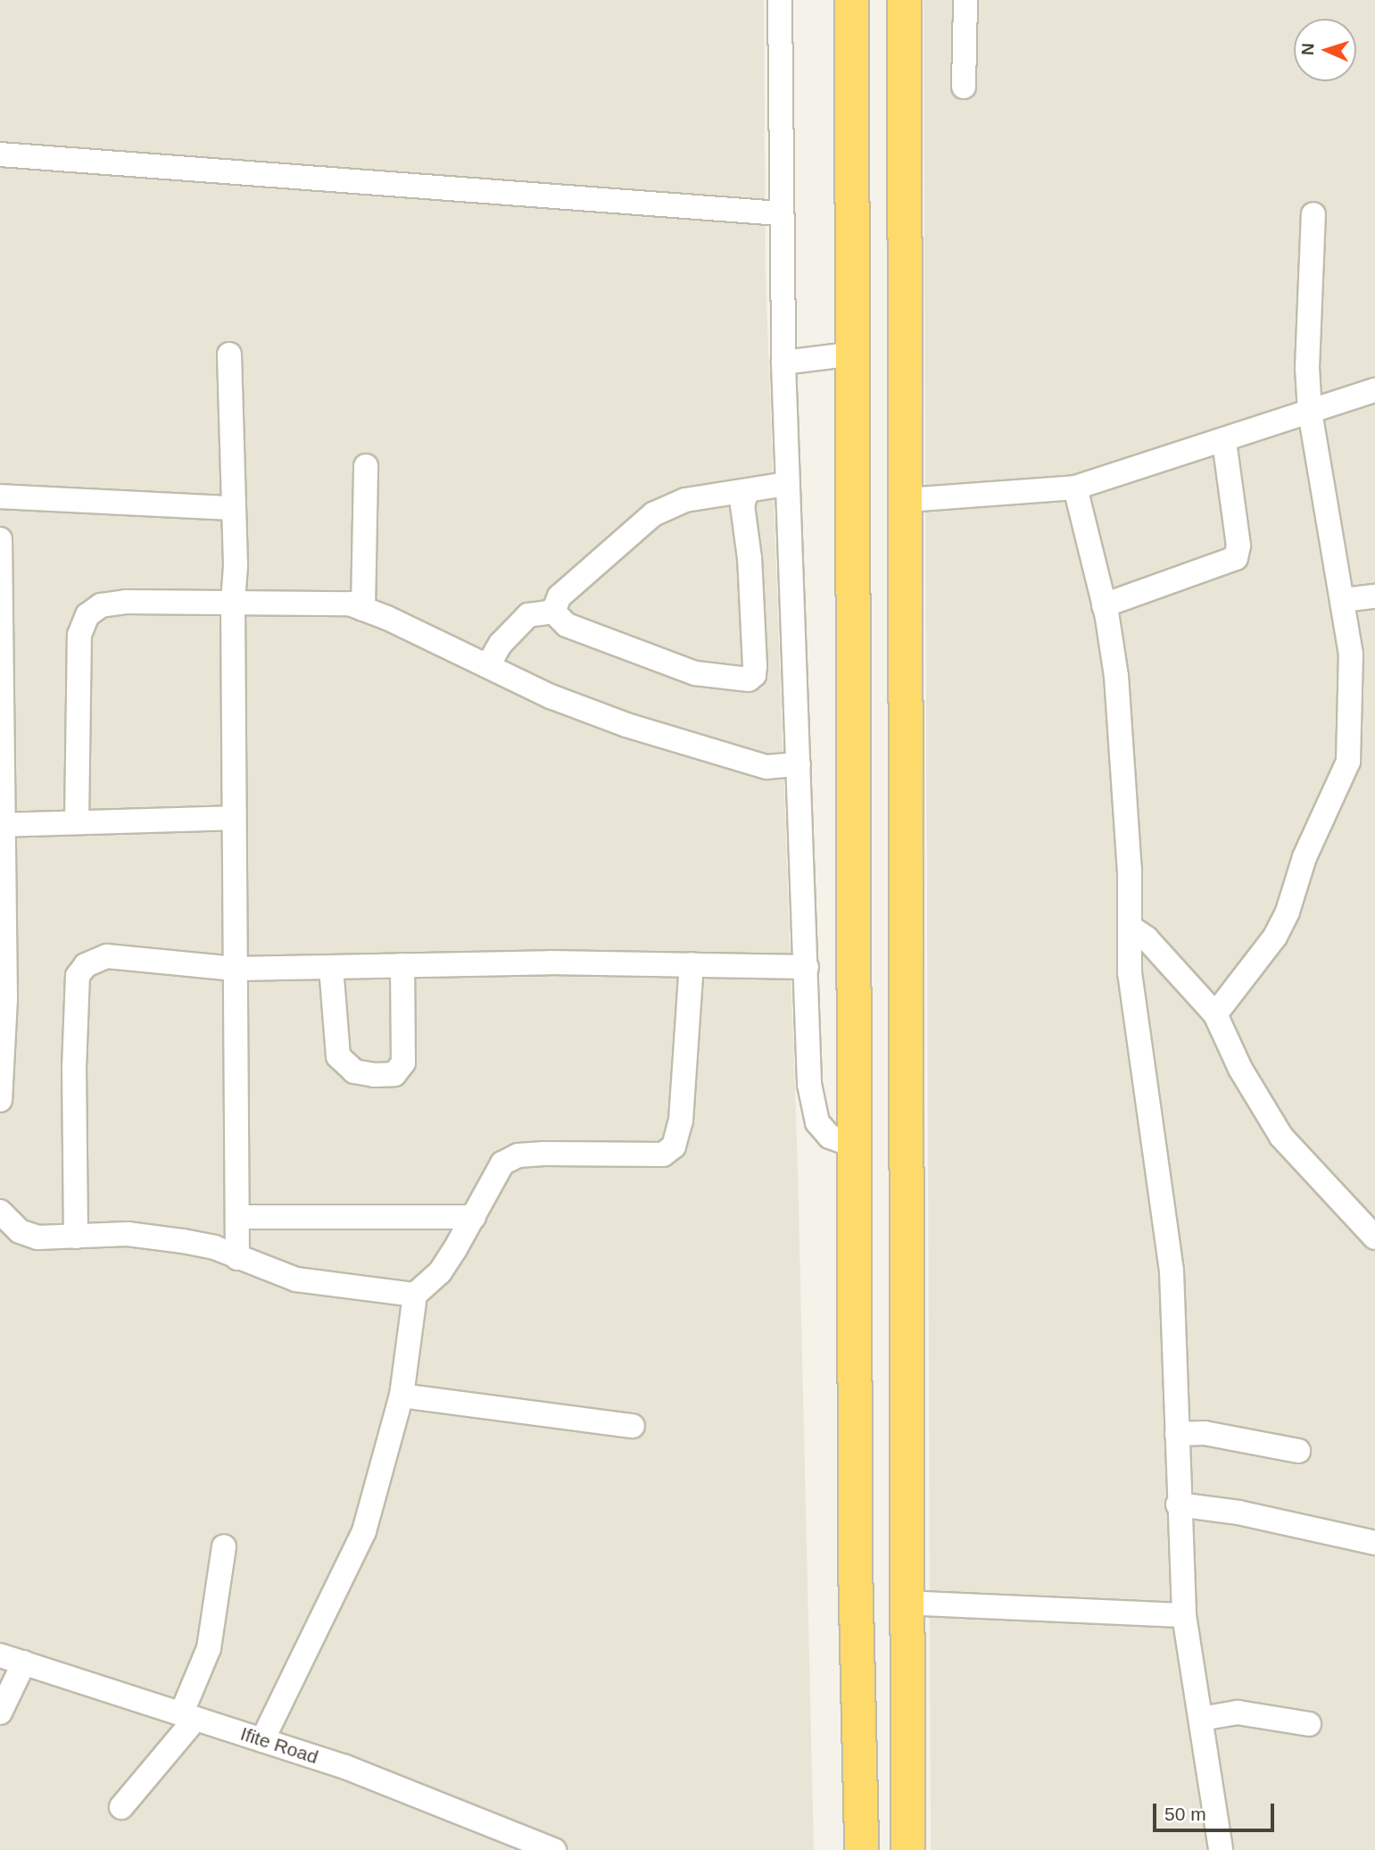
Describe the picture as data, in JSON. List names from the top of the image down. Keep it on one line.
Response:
{"streets":{"street":["Ifite Road"]},"scale_bar":"50 m","north":"left"}
